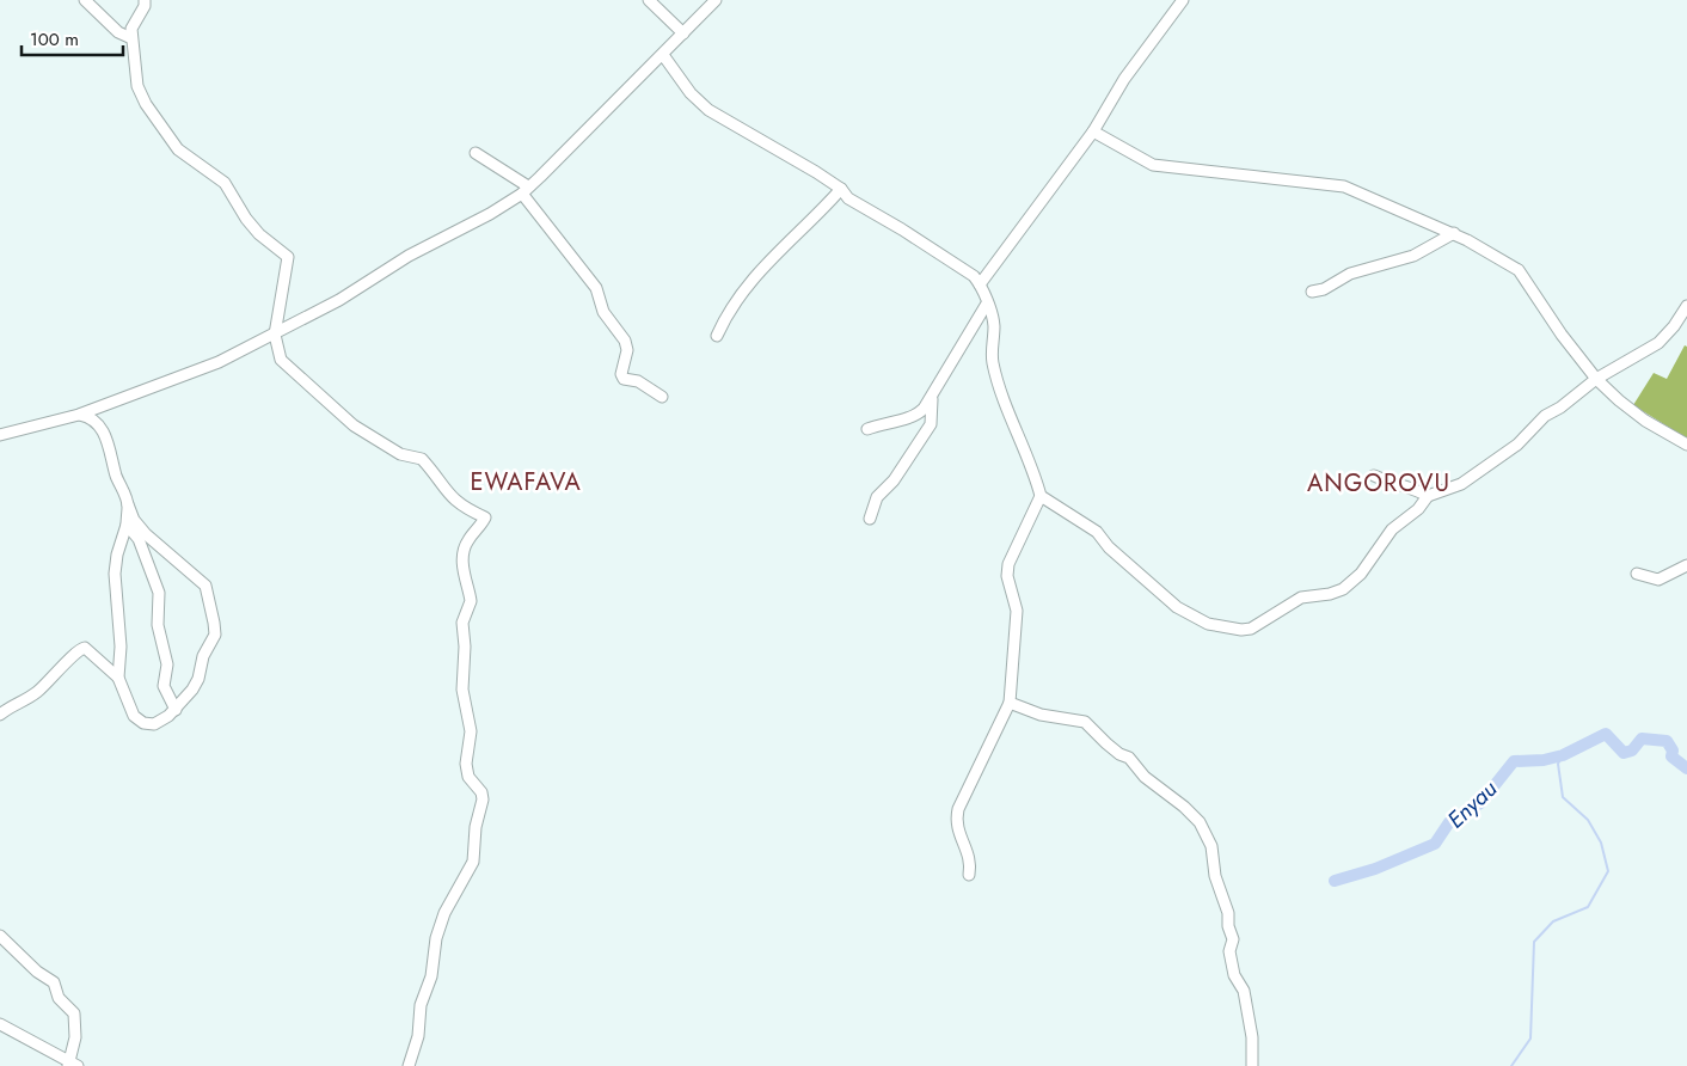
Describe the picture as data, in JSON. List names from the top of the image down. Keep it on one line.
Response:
{"districts":["EWAFAVA","ANGOROVU"],"water":["Enyau"],"scale_bar":"100 m"}
